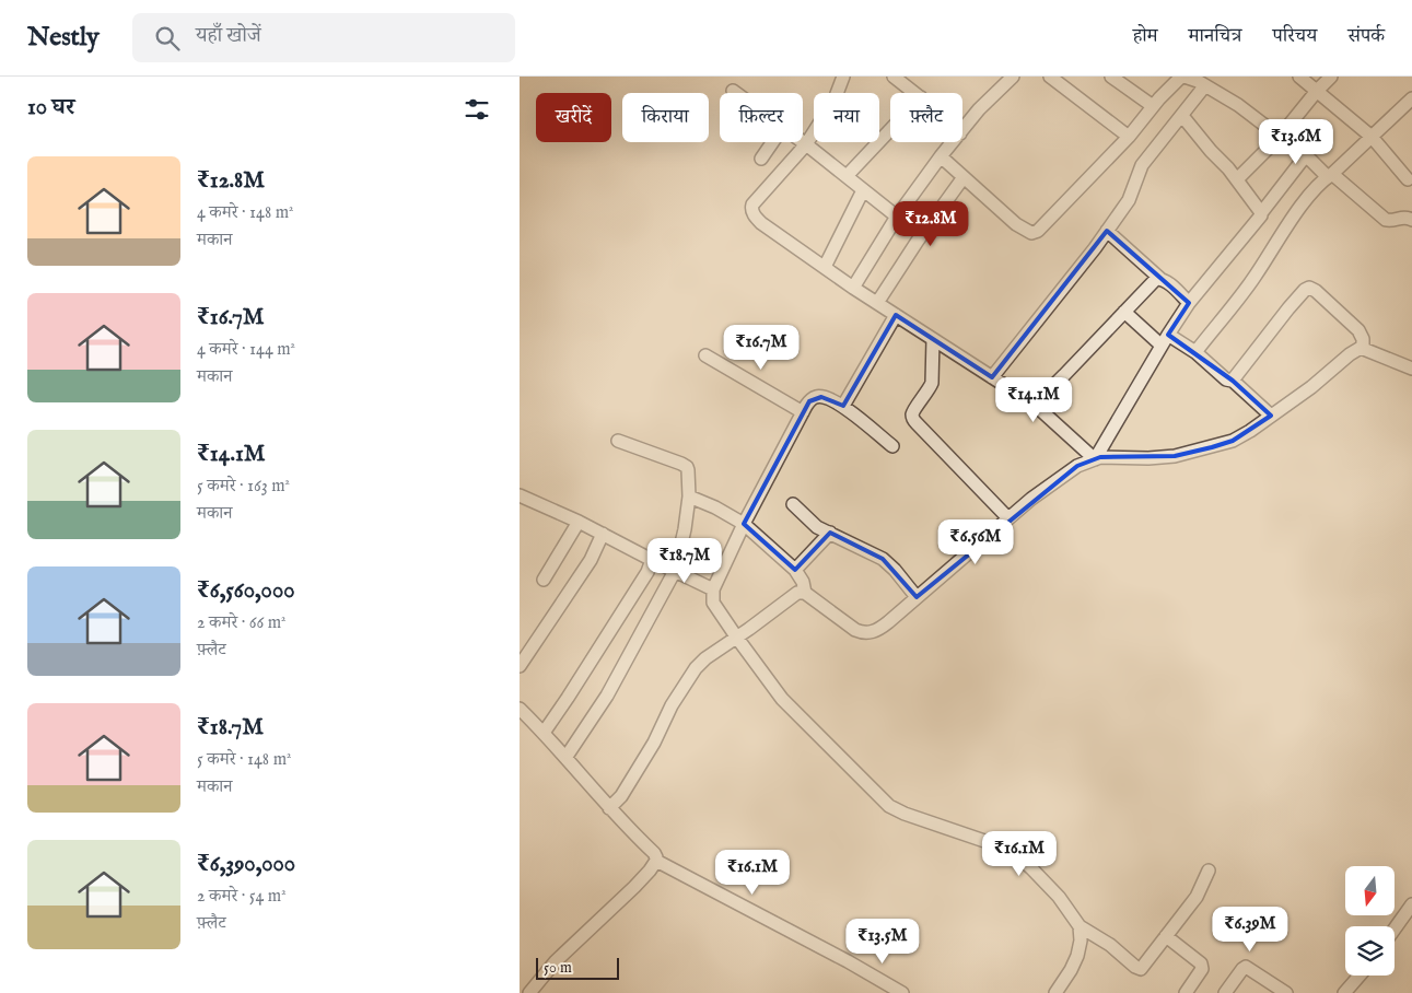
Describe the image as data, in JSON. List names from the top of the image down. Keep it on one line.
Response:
{"scale_bar":"50 m","north":"bottom","page":{"header":"Nestly","search":"यहाँ खोजें","nav":["होम","मानचित्र","परिचय","संपर्क"],"heading":"10 घर","chip":["खरीदें","किराया","फ़िल्टर","नया","फ़्लैट"],"price":["₹13.6M","₹12.8M","₹16.7M","₹14.1M","₹6.56M","₹18.7M","₹16.1M","₹16.1M","₹6.39M","₹13.5M"],"list":[{"name":"₹12.8M","note":"4 कमरे · 148 m² · मकान"},{"name":"₹16.7M","note":"4 कमरे · 144 m² · मकान"},{"name":"₹14.1M","note":"5 कमरे · 163 m² · मकान"},{"name":"₹6,560,000","note":"2 कमरे · 66 m² · फ़्लैट"},{"name":"₹18.7M","note":"5 कमरे · 148 m² · मकान"},{"name":"₹6,390,000","note":"2 कमरे · 54 m² · फ़्लैट"}],"scale":"50 m"}}
